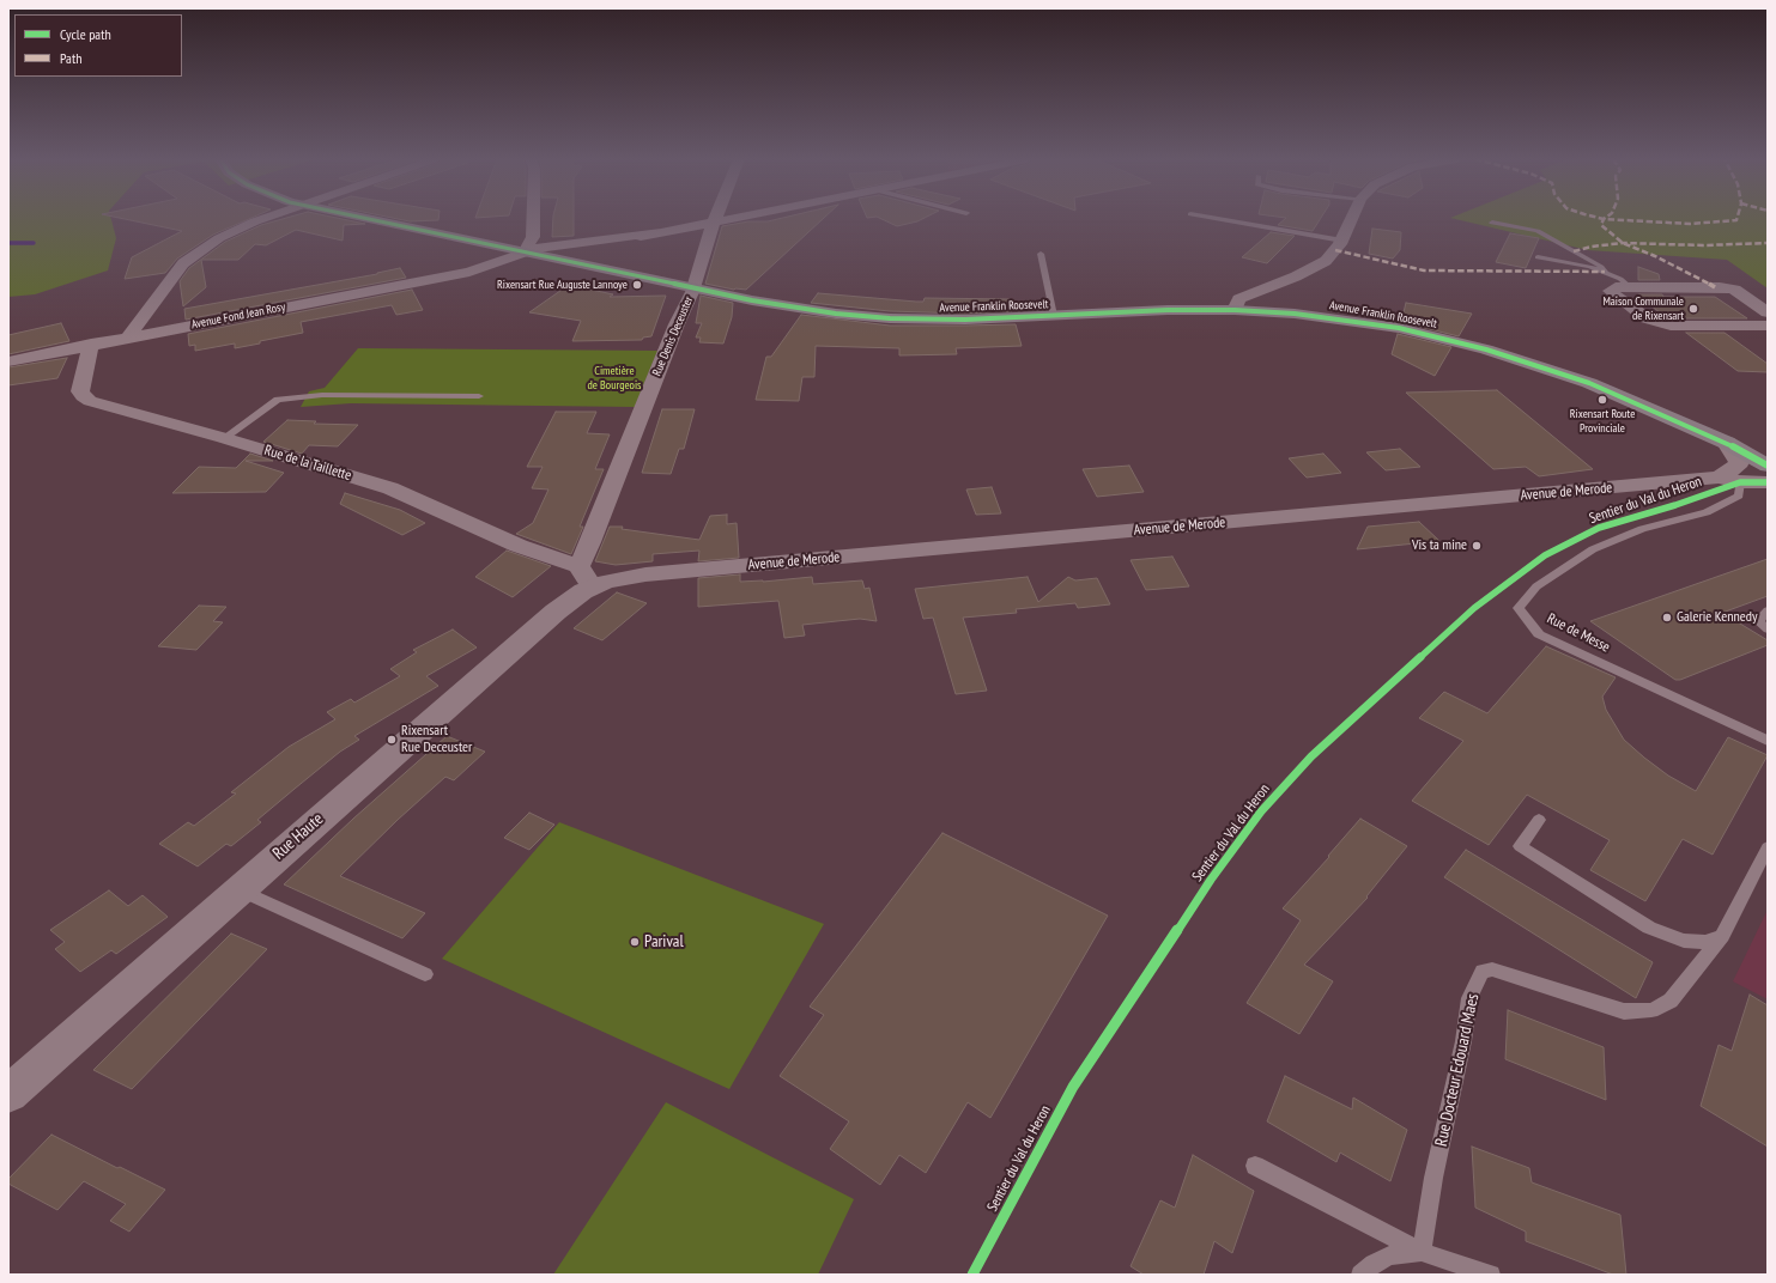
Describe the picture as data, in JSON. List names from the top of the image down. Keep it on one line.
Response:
{"streets":{"main road":["Avenue Franklin Roosevelt"],"street":["Avenue Fond Jean Rosy","Rue Denis Deceuster","Rue de la Taillette","Avenue de Merode","Rue Haute"],"lane":["Rue de Messe","Rue Docteur Edouard Maes"],"cycle path":["Sentier du Val du Heron"]},"crossings":[["Avenue Franklin Roosevelt","Avenue Fond Jean Rosy"],["Avenue Franklin Roosevelt","Rue Denis Deceuster"],["Avenue Fond Jean Rosy","Rue de la Taillette"],["Rue Denis Deceuster","Rue de la Taillette"],["Rue Denis Deceuster","Avenue de Merode"],["Rue Denis Deceuster","Rue Haute"],["Rue de la Taillette","Avenue de Merode"],["Rue de la Taillette","Rue Haute"],["Avenue de Merode","Rue de Messe"],["Avenue de Merode","Rue Haute"]],"parks":["Cimetière de Bourgeois"],"places":["Rixensart Rue Auguste Lannoye","Maison Communale de Rixensart","Rixensart Route Provinciale","Vis ta mine","Galerie Kennedy","Rixensart Rue Deceuster","Parival"],"legend":["Cycle path","Path"]}
